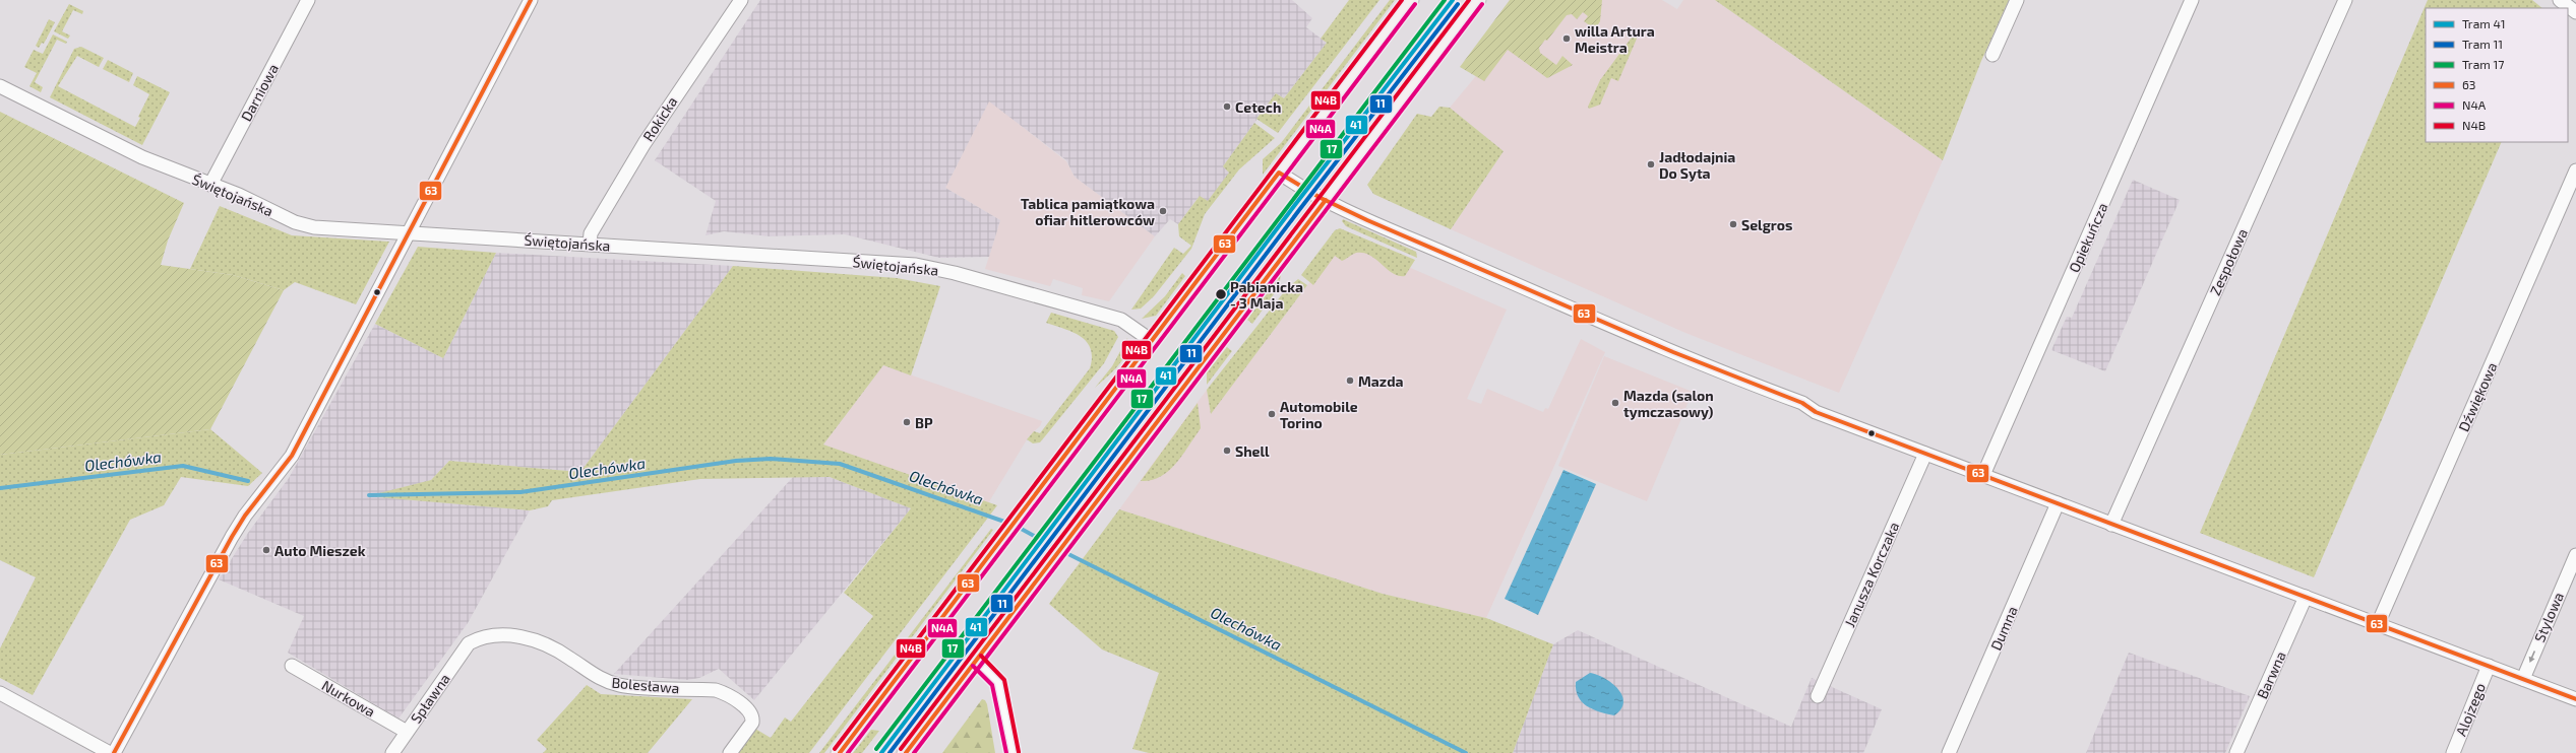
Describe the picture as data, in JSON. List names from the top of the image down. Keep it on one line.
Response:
{"streets":{"street":["Darniowa","Rokicka","Świętojańska","Opiekuńcza","Zespołowa","Dźwiękowa","Janusza Korczaka","Stylowa","Dumna","Barwna","Bolesława","Nurkowa","Spławna","Alojzego"]},"crossings":[["Darniowa","Świętojańska"],["Rokicka","Świętojańska"],["Bolesława","Spławna"],["Nurkowa","Spławna"]],"one_way":["Stylowa"],"water":["Olechówka"],"places":["willa Artura Meistra","Cetech","Jadłodajnia Do Syta","Tablica pamiątkowa ofiar hitlerowców","Selgros","Pabianicka - 3 Maja","Mazda","Mazda (salon tymczasowy)","Automobile Torino","BP","Shell","Auto Mieszek"],"lines":["tram line 41","tram line 17","transit line 63","transit line N4B","tram line 11","transit line N4A"],"legend":["Tram 41","Tram 11","Tram 17","63","N4A","N4B"]}
